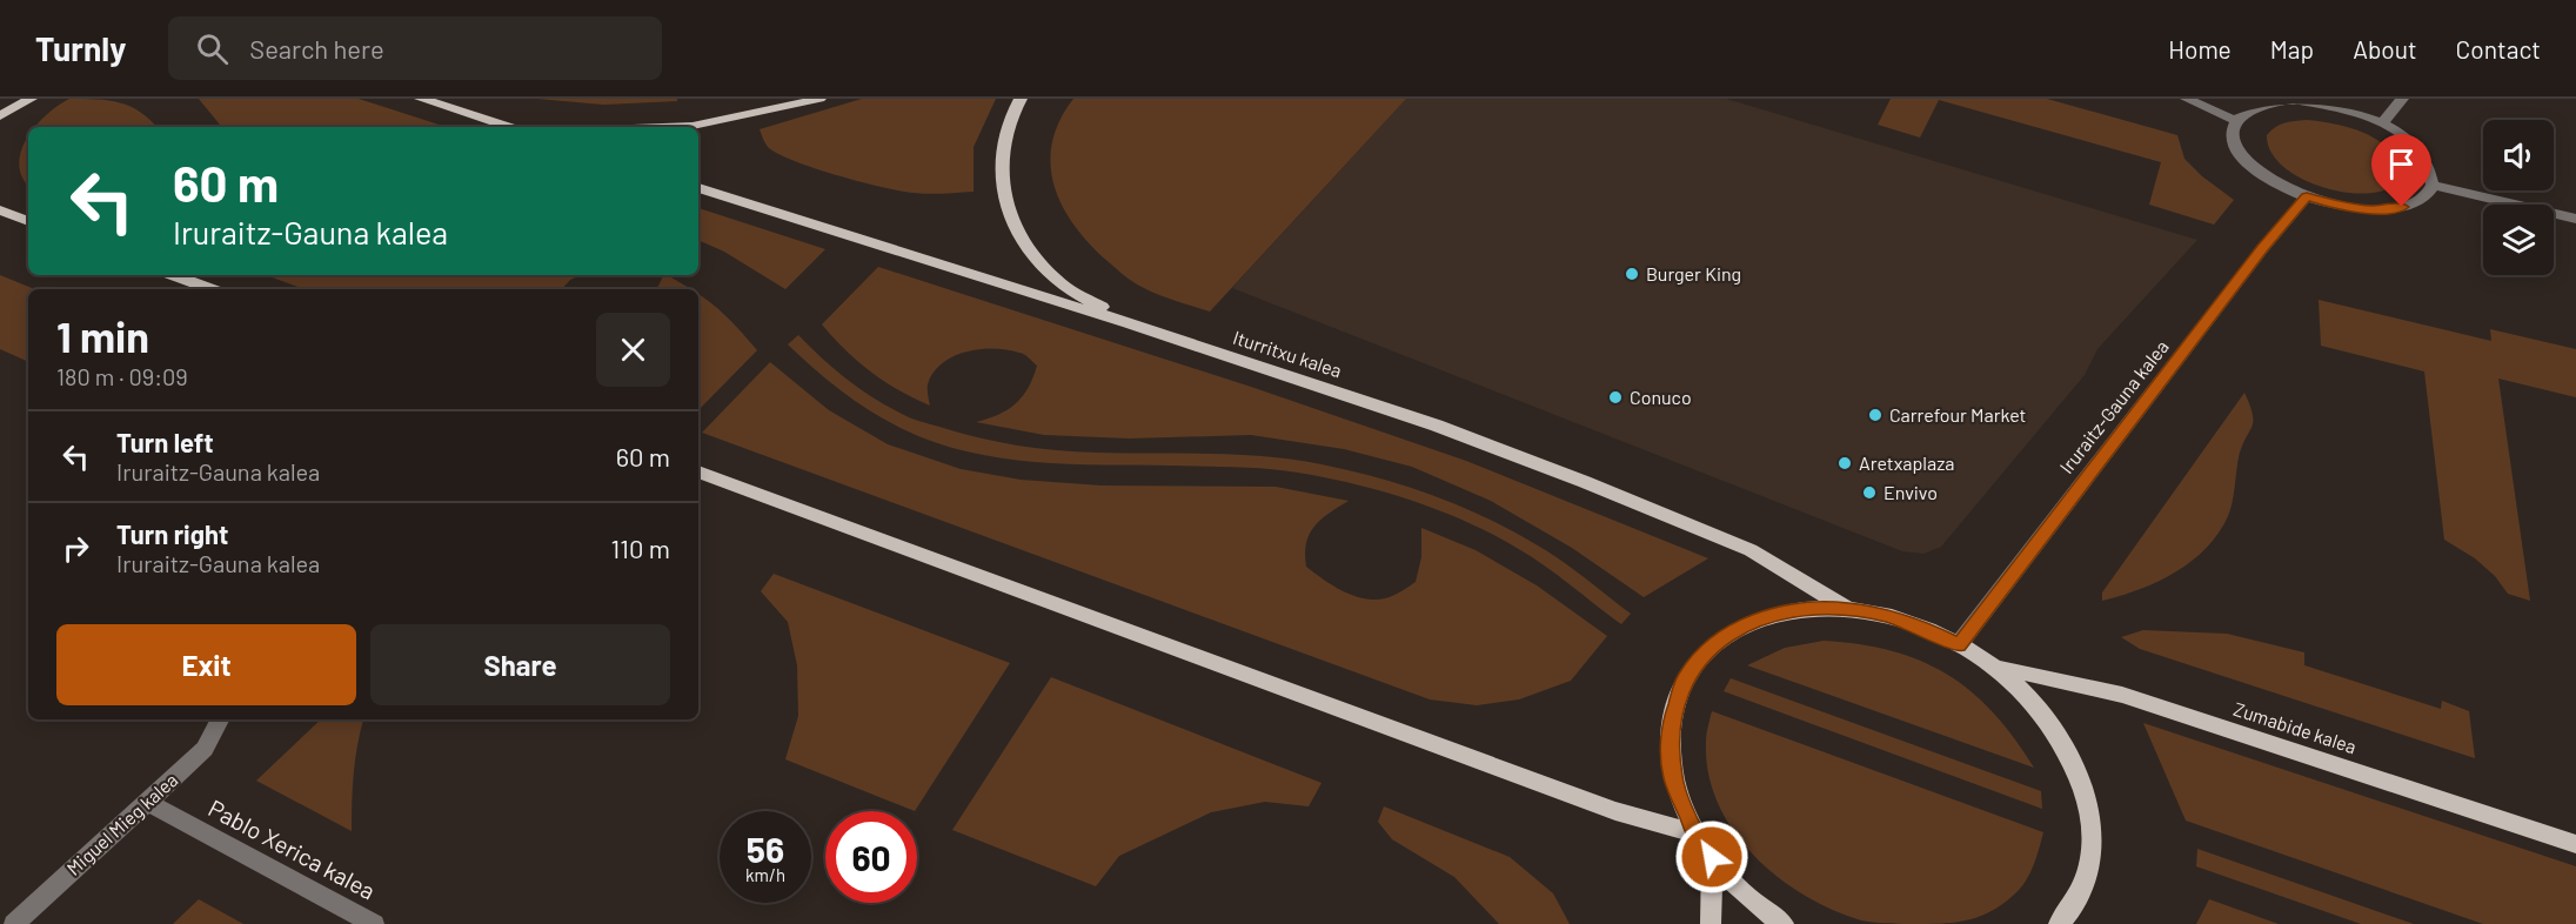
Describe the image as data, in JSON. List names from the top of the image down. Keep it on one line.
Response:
{"streets":{"main road":["Iturritxu kalea","Zumabide kalea"],"street":["Iruraitz-Gauna kalea","Miguel Mieg kalea","Pablo Xerica kalea"]},"crossings":[["Miguel Mieg kalea","Pablo Xerica kalea"]],"places":["Burger King","Conuco","Carrefour Market","Aretxaplaza","Envivo"],"page":{"header":"Turnly","search":"Search here","nav":["Home","Map","About","Contact"],"turn":["60 m","Iruraitz-Gauna kalea"],"heading":["1 min","180 m · 09:09"],"list":[{"name":"Turn left","note":"Iruraitz-Gauna kalea","value":"60 m"},{"name":"Turn right","note":"Iruraitz-Gauna kalea","value":"110 m"}],"buttons":["Exit","Share"],"speed":"56 km/h","limit":"60"}}
